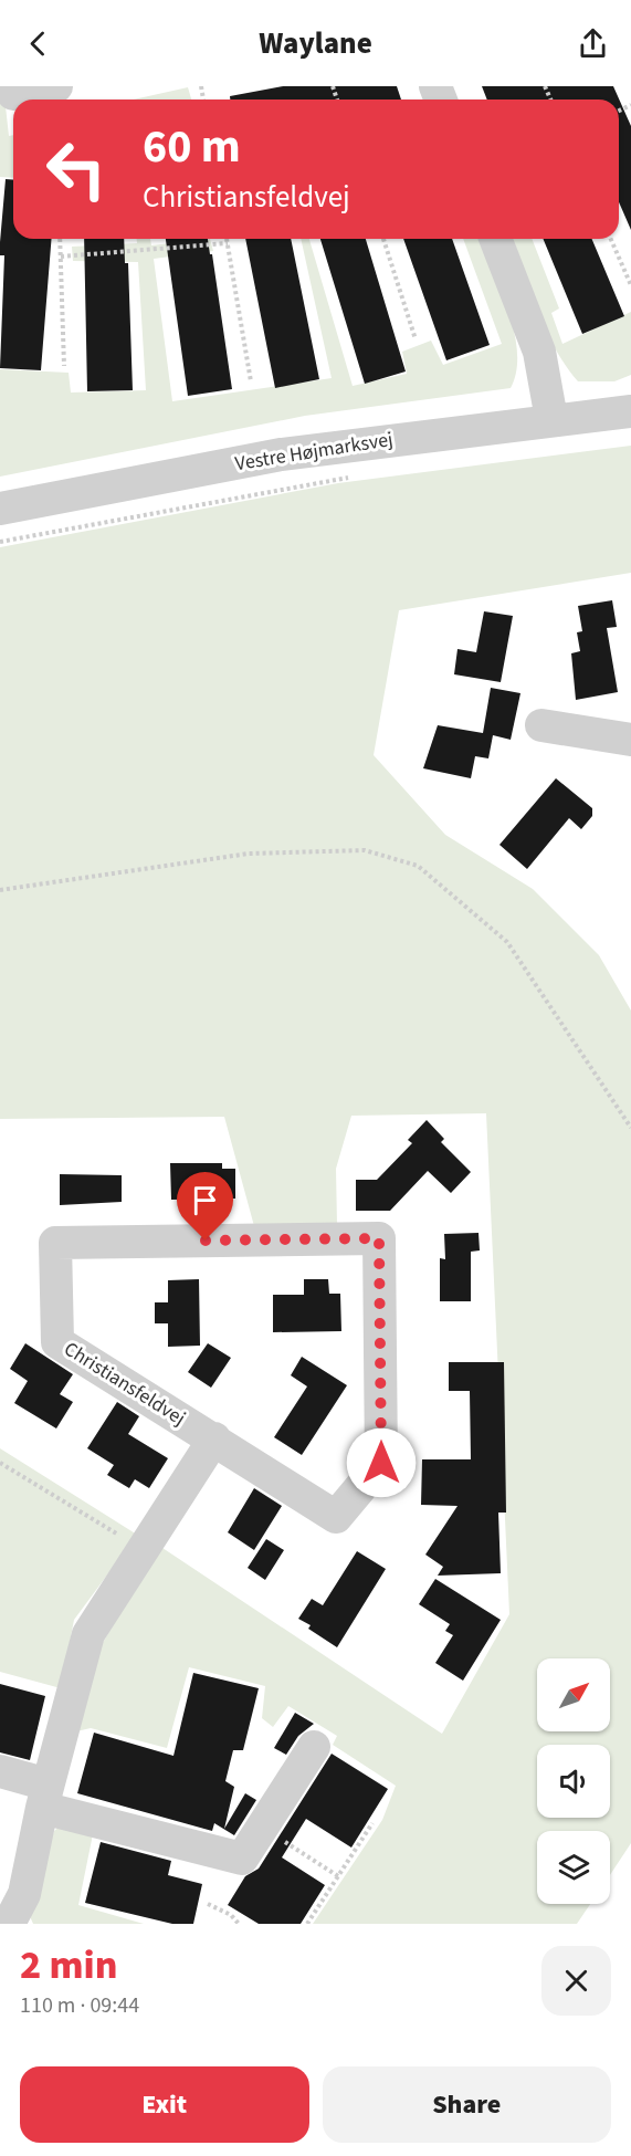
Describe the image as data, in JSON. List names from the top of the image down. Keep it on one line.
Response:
{"streets":{"street":["Vestre Højmarksvej","Christiansfeldvej"]},"north":"top right","page":{"header":"Waylane","turn":["60 m","Christiansfeldvej"],"heading":["2 min","110 m · 09:44"],"buttons":["Exit","Share"]}}
